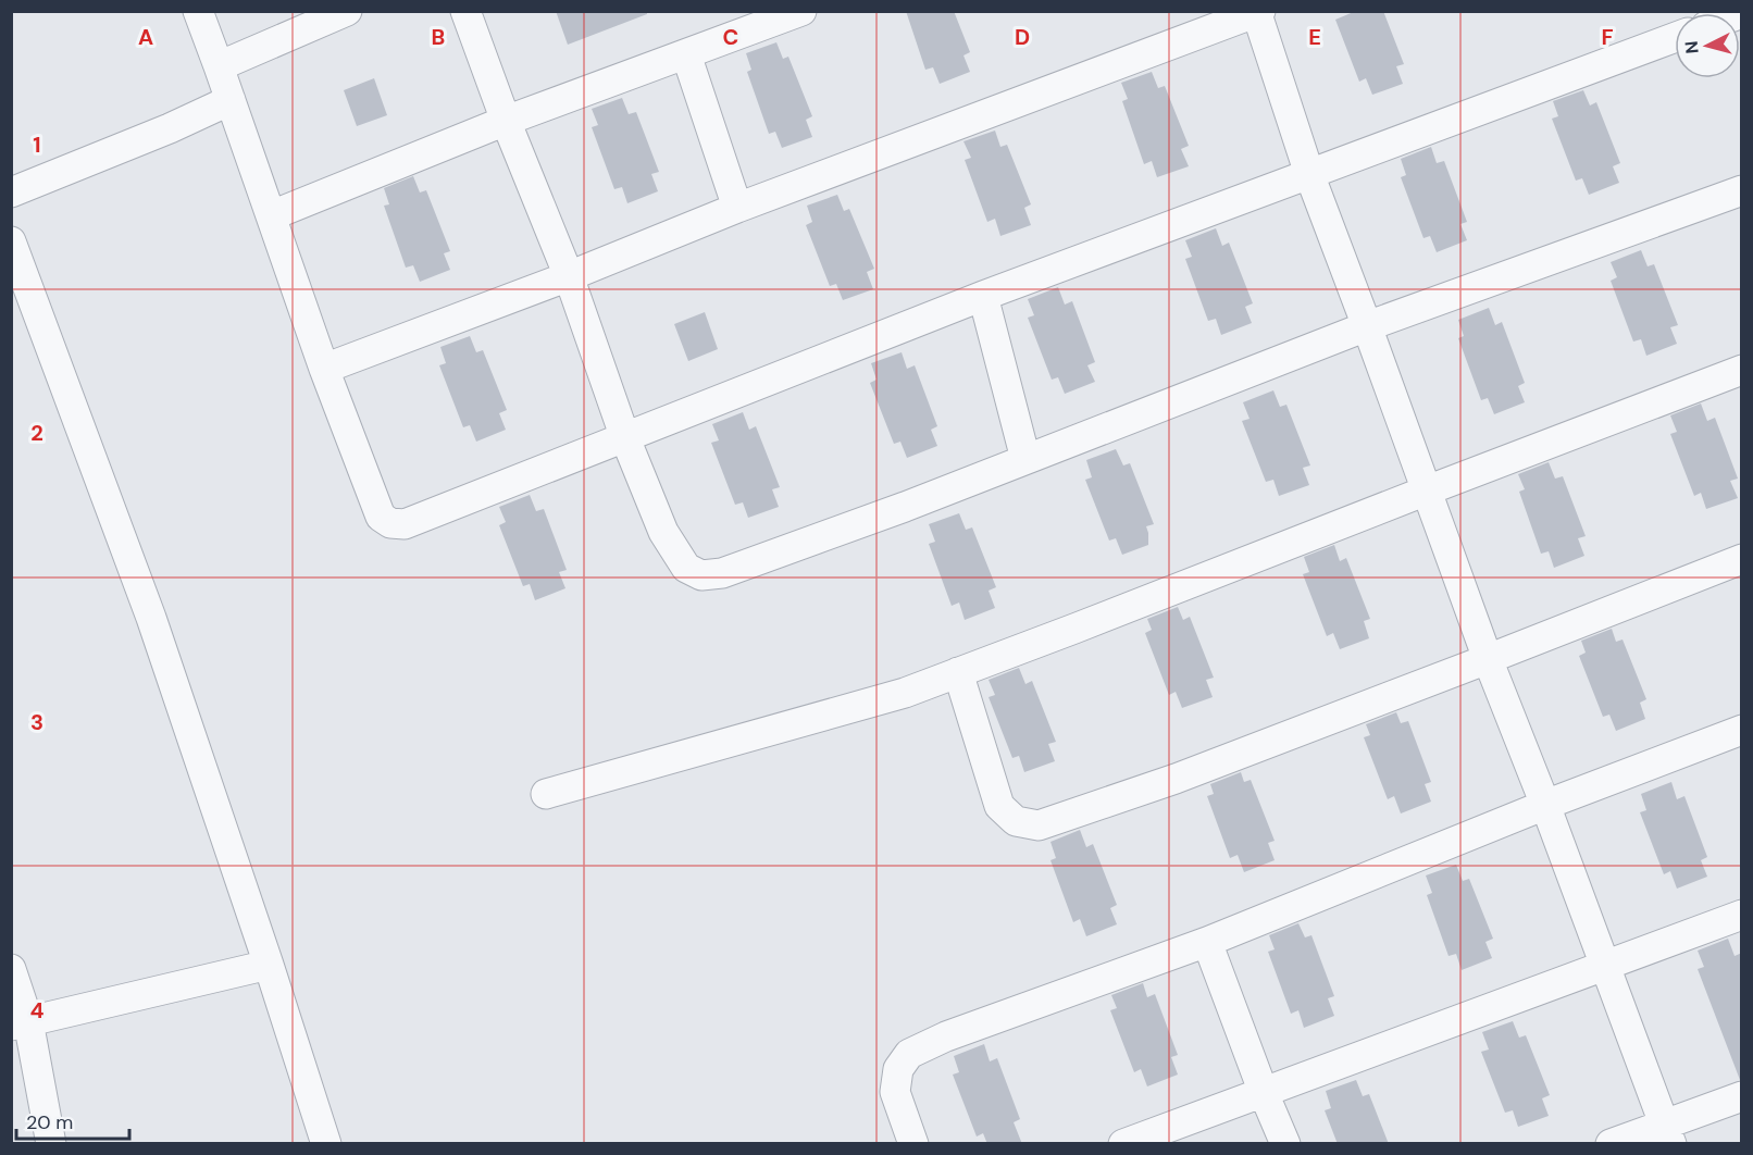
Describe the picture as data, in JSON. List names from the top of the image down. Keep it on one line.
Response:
{"scale_bar":"20 m","north":"left","grid":{"columns":["A","B","C","D","E","F"],"rows":["1","2","3","4"]}}
